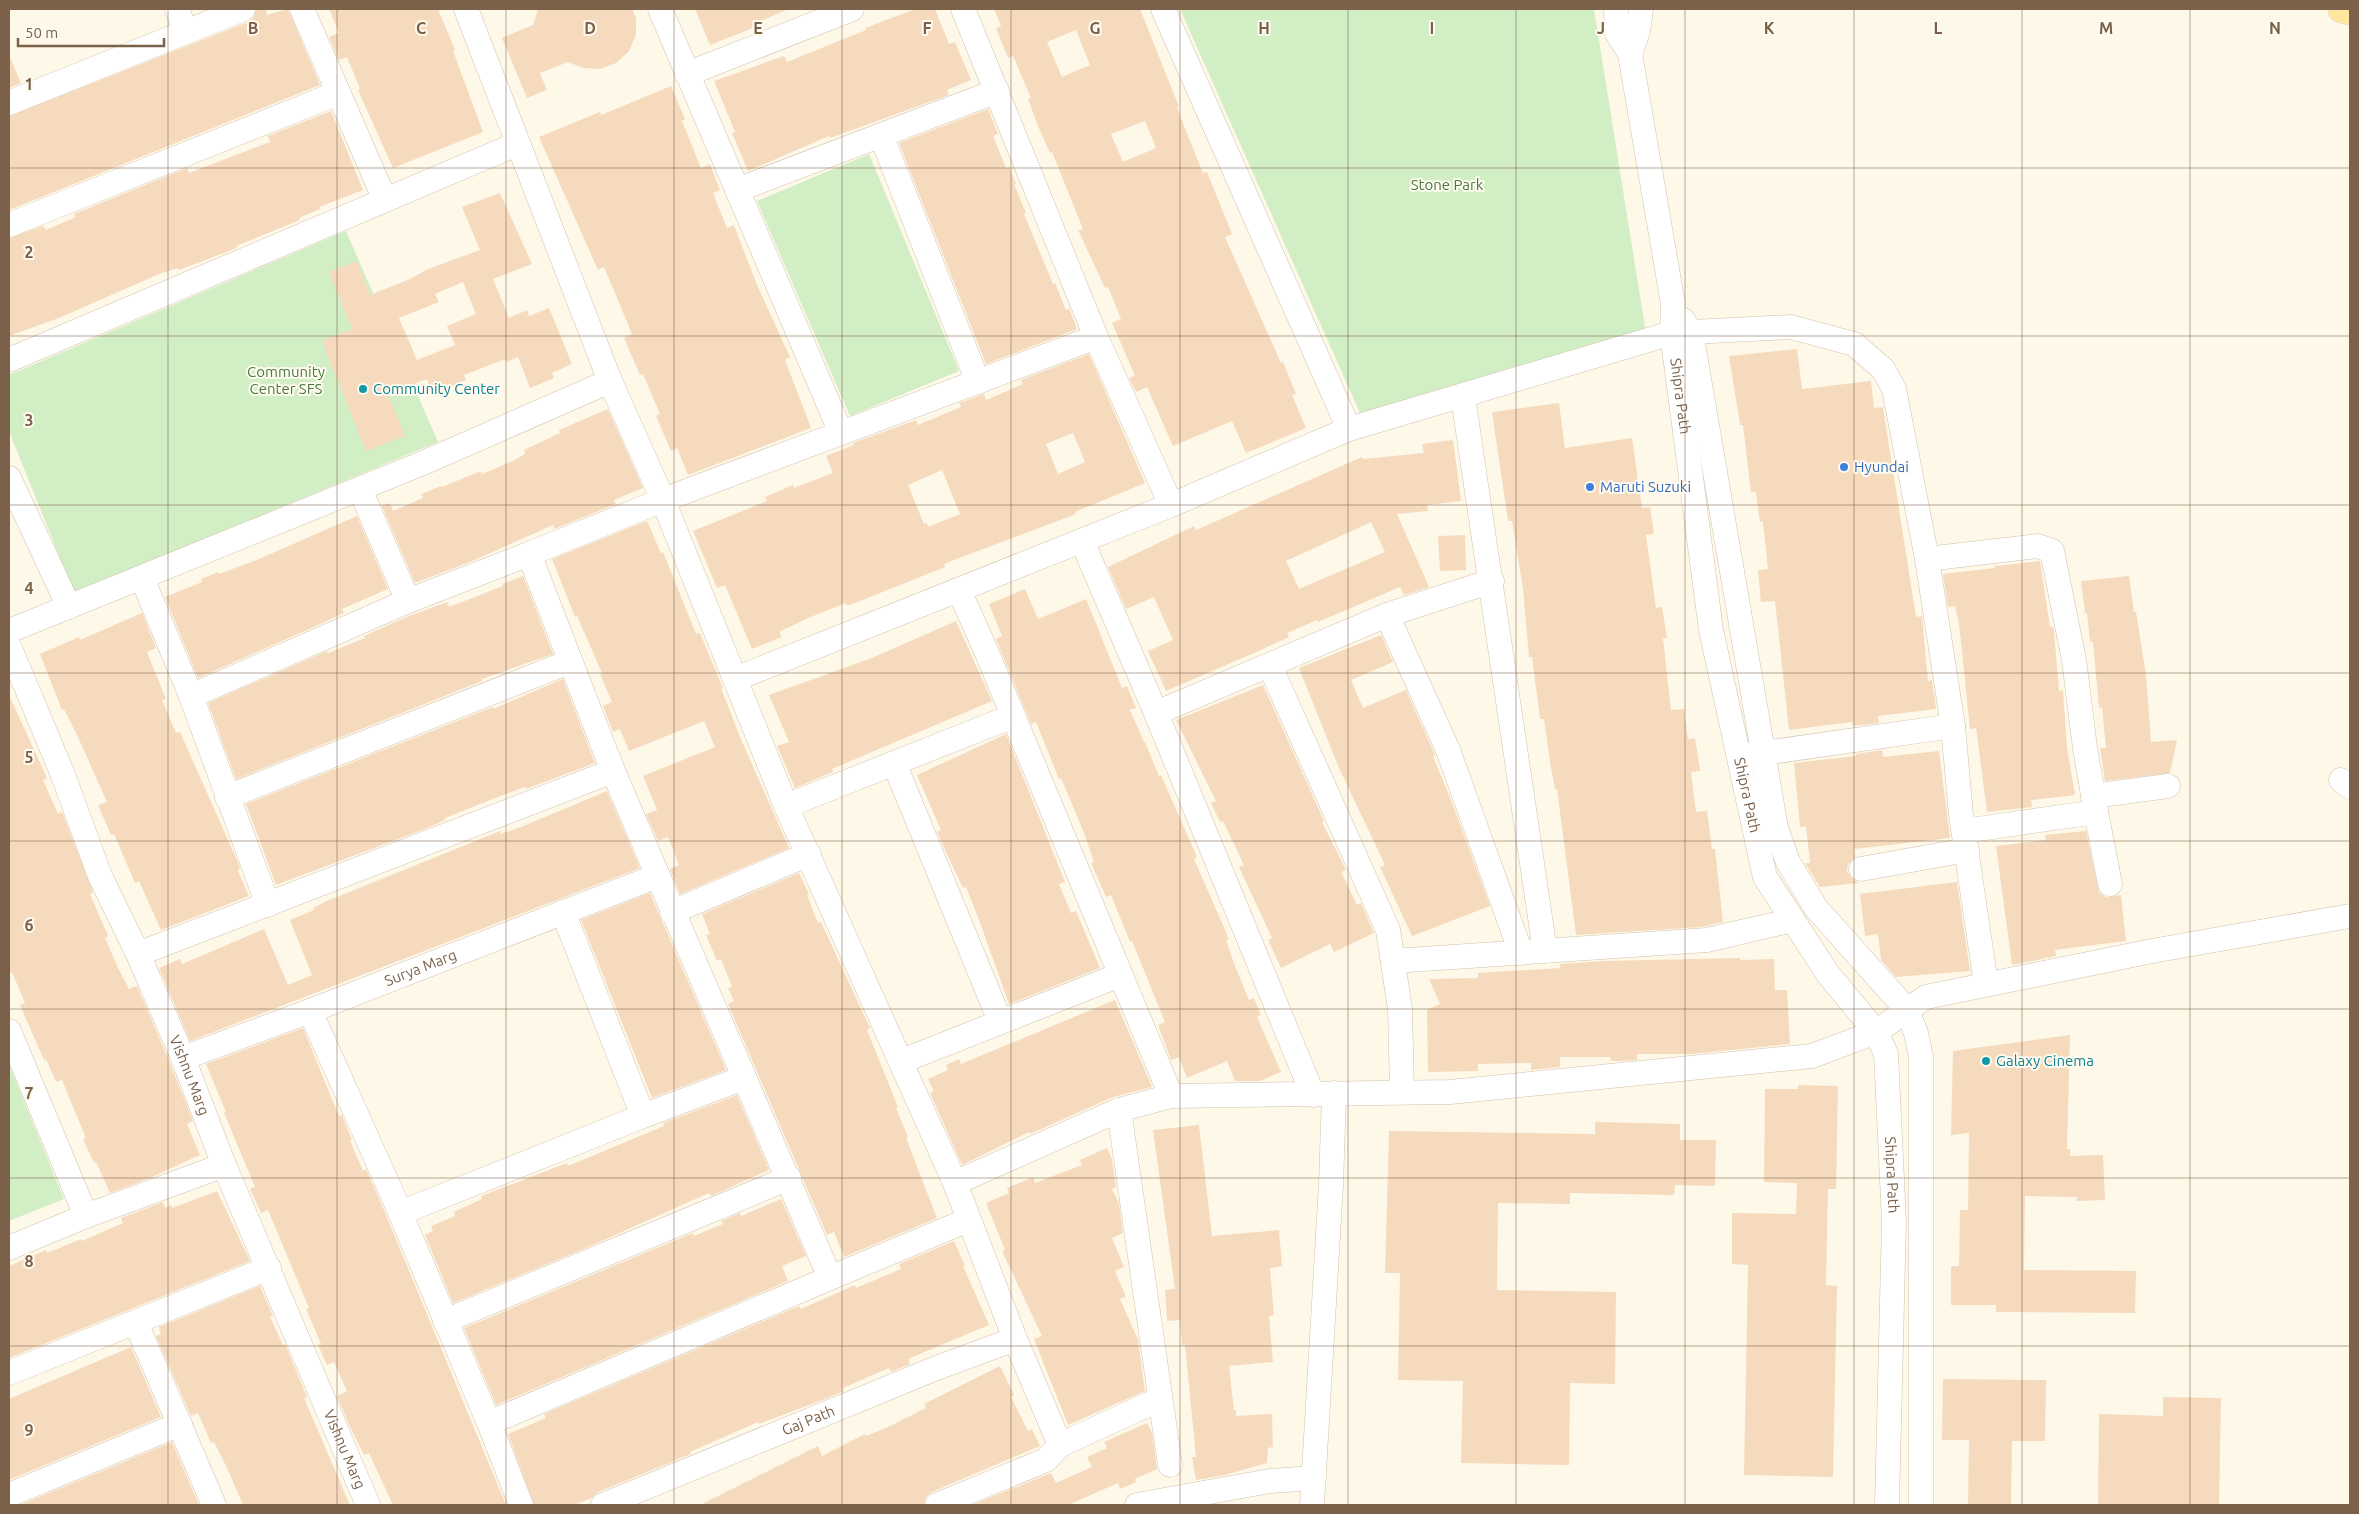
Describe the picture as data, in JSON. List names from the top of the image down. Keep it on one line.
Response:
{"streets":{"street":["Shipra Path","Surya Marg","Vishnu Marg","Gaj Path"]},"crossings":[["Surya Marg","Vishnu Marg"]],"parks":["Stone Park","Community Center SFS"],"places":["Community Center","Hyundai","Maruti Suzuki","Galaxy Cinema"],"scale_bar":"50 m","grid":{"columns":["B","C","D","E","F","G","H","I","J","K","L","M","N"],"rows":["1","2","3","4","5","6","7","8","9"]}}
